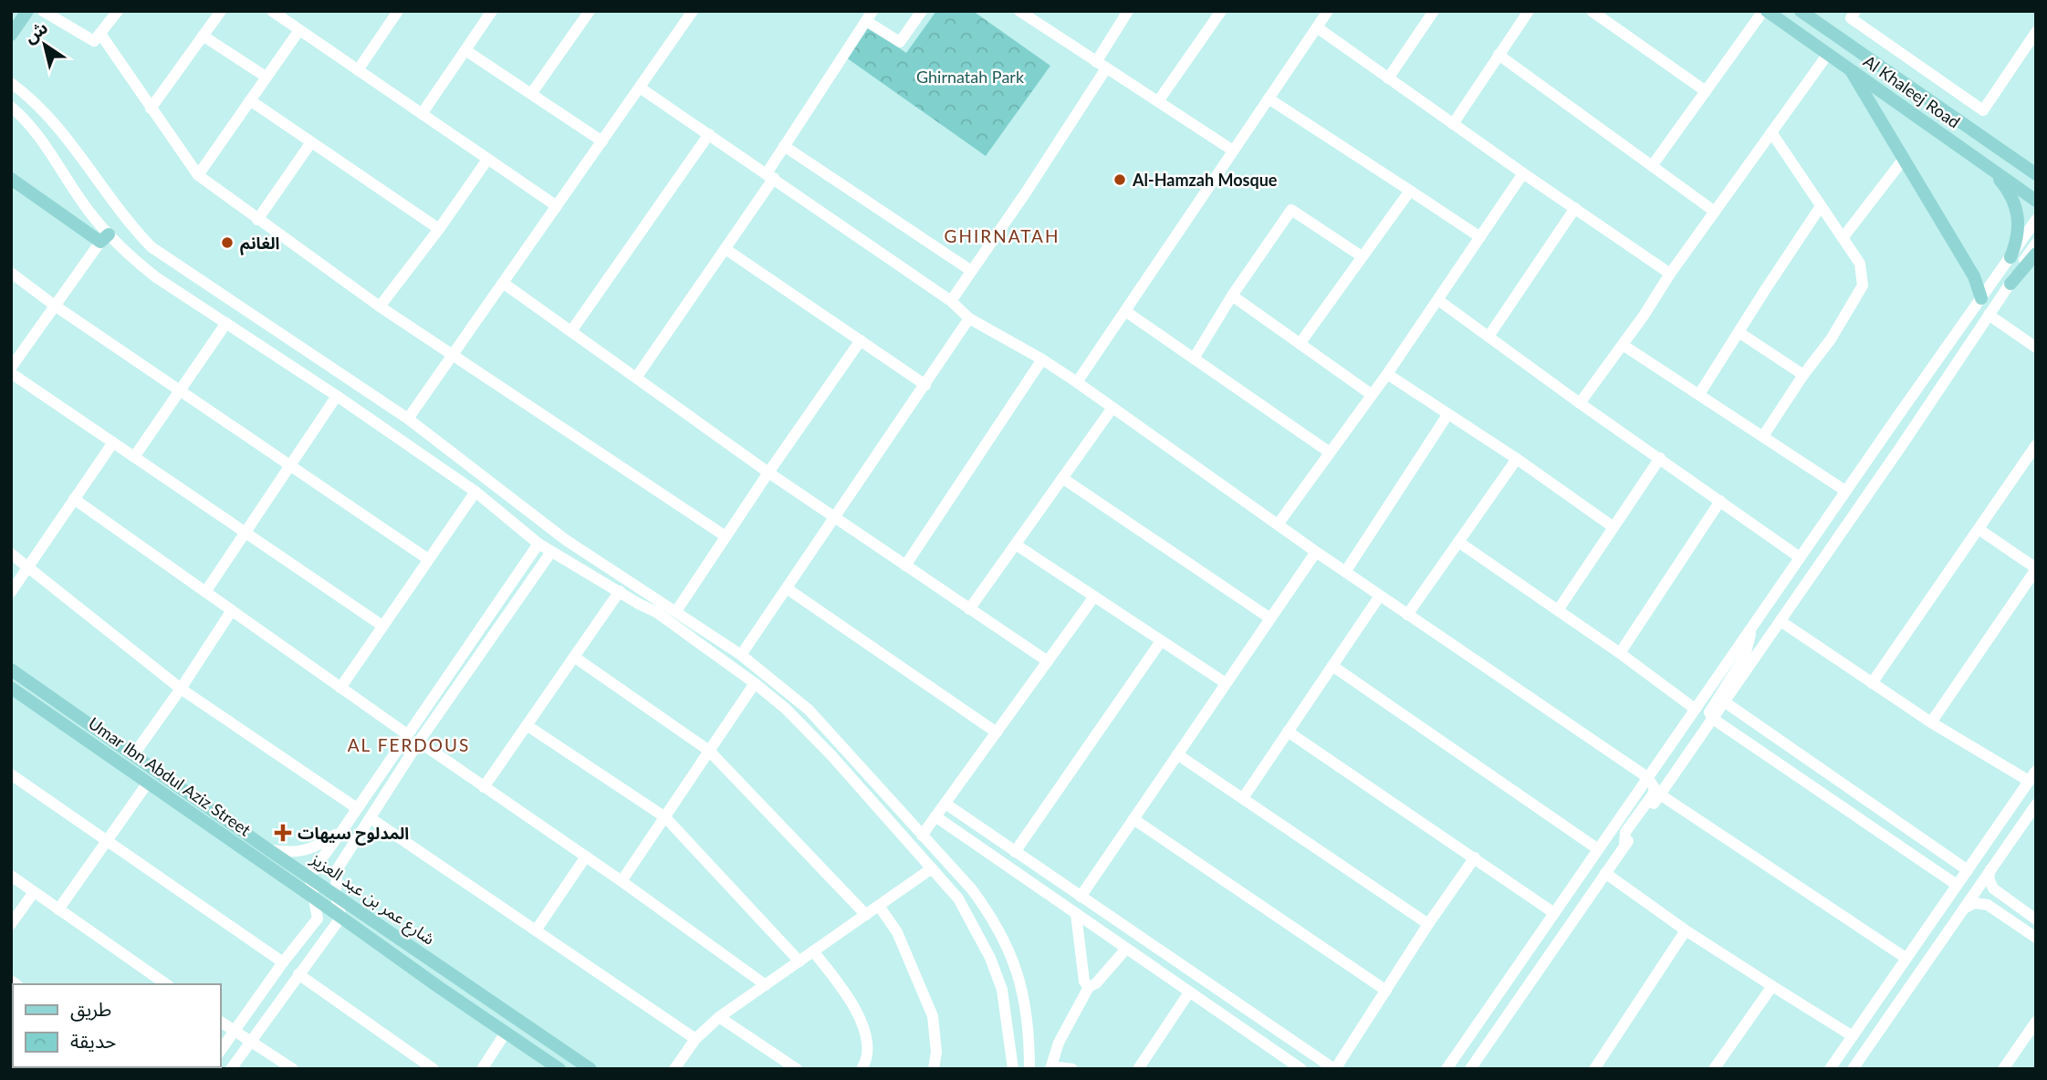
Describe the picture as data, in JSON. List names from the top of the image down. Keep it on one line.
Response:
{"streets":{"main road":["Al Khaleej Road","Umar Ibn Abdul Aziz Street","شارع عمر بن عبد العزيز"]},"districts":["GHIRNATAH","AL FERDOUS"],"parks":["Ghirnatah Park"],"places":{"other":["Al-Hamzah Mosque","الغانم"],"health":["المدلوح سيهات"]},"legend":["طريق","حديقة"],"north":"top left"}
